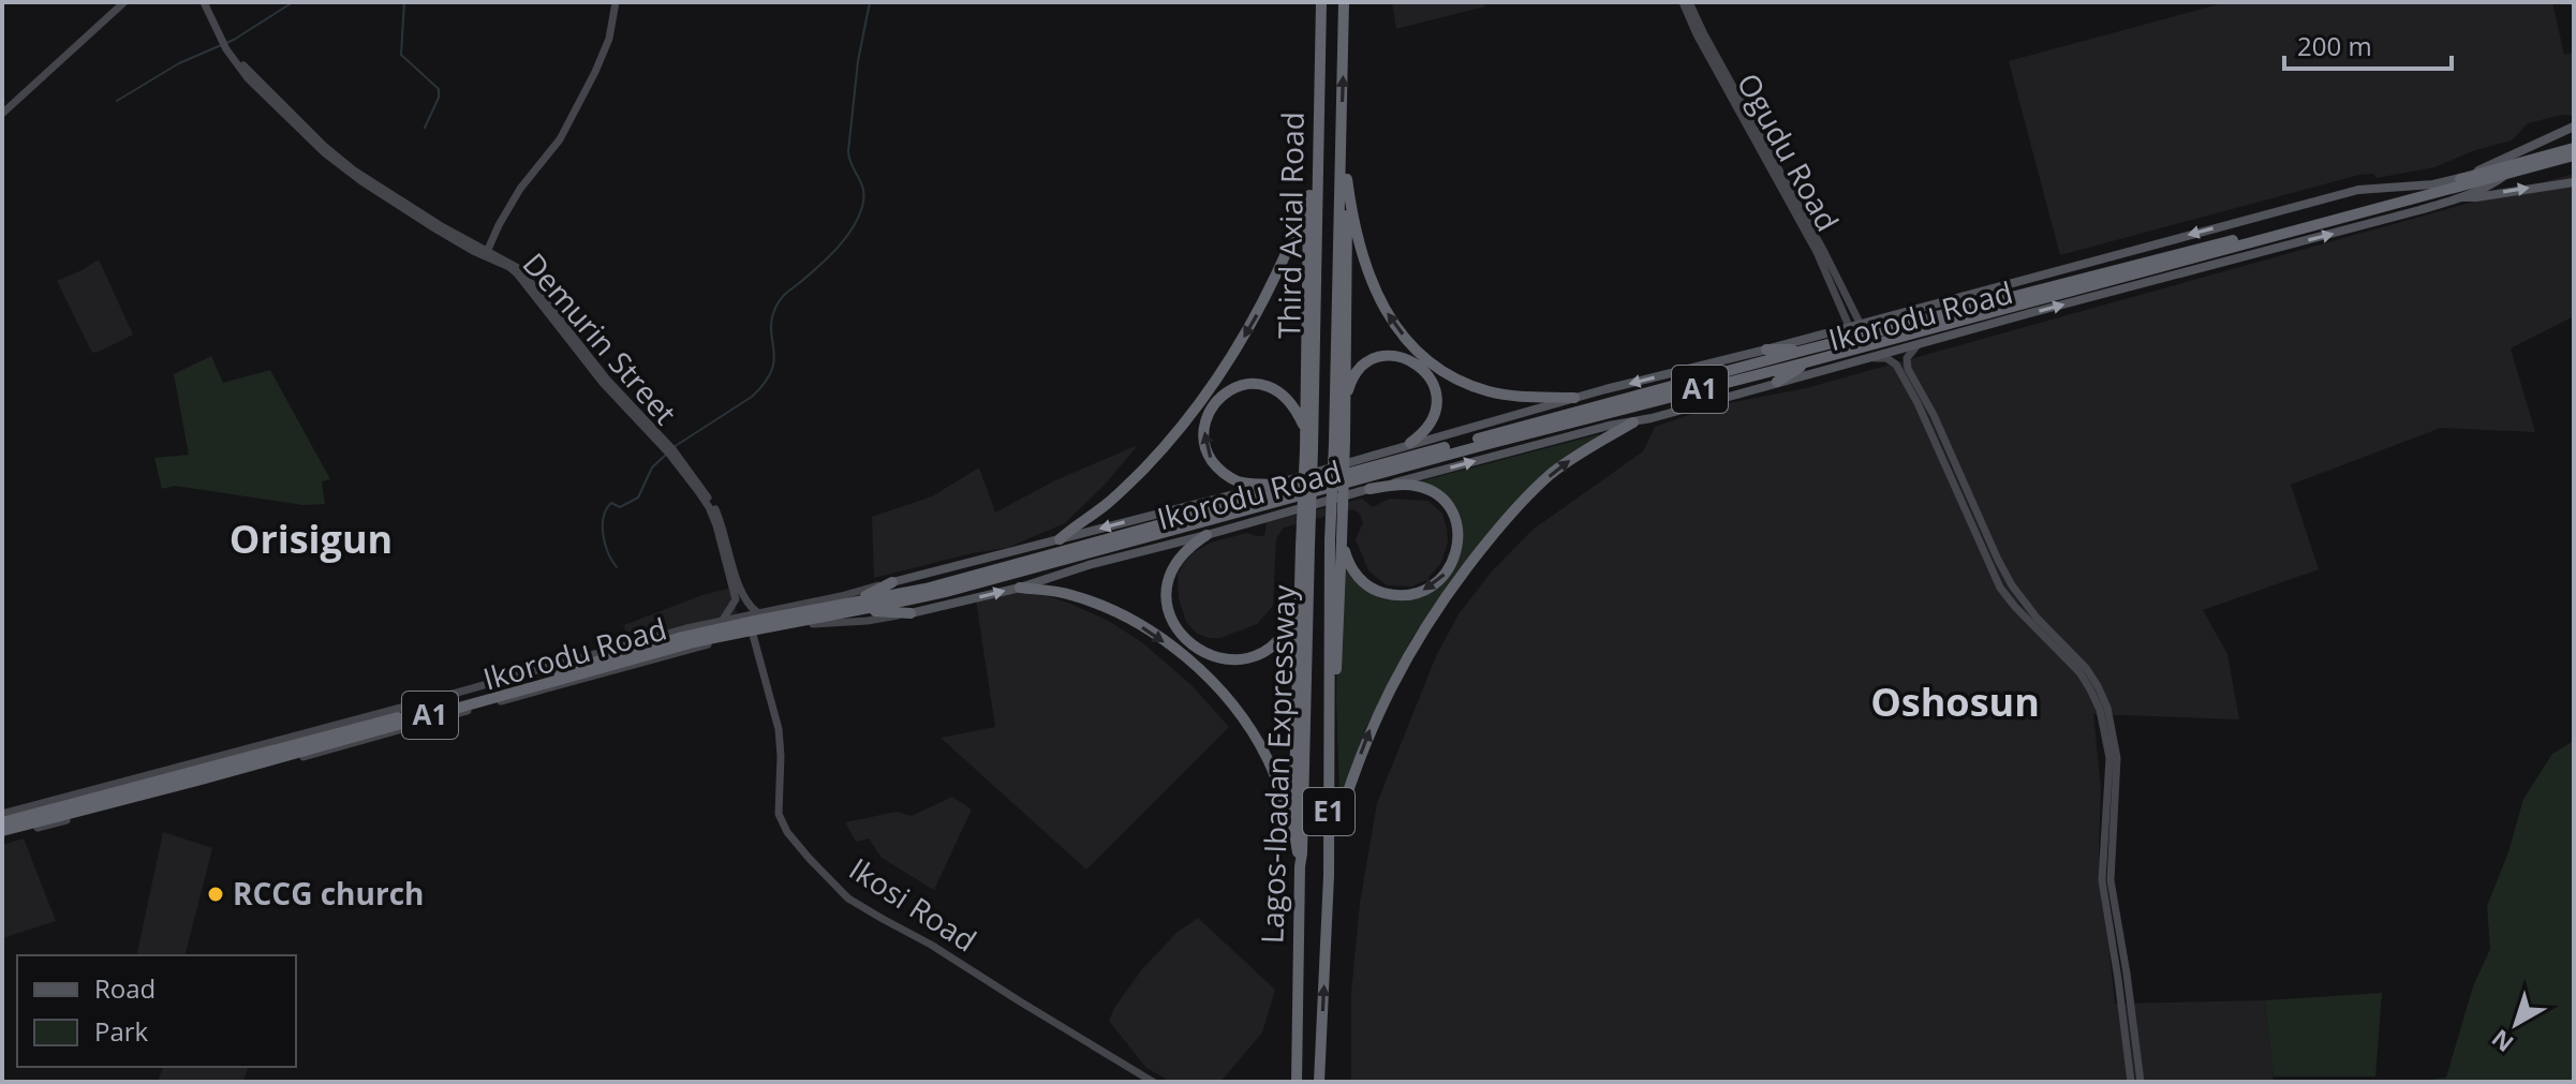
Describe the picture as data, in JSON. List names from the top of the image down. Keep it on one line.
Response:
{"streets":{"highway":["Third Axial Road","Ikorodu Road","A1","Lagos-Ibadan Expressway","E1"],"street":["Ogudu Road","Demurin Street","Ikosi Road"]},"crossings":[["Ogudu Road","Ikorodu Road"],["Third Axial Road","Lagos-Ibadan Expressway"],["Ikorodu Road","Demurin Street"],["Ikorodu Road","Ikosi Road"]],"districts":["Orisigun","Oshosun"],"places":["RCCG church"],"legend":["Road","Park"],"scale_bar":"200 m","north":"bottom left"}
